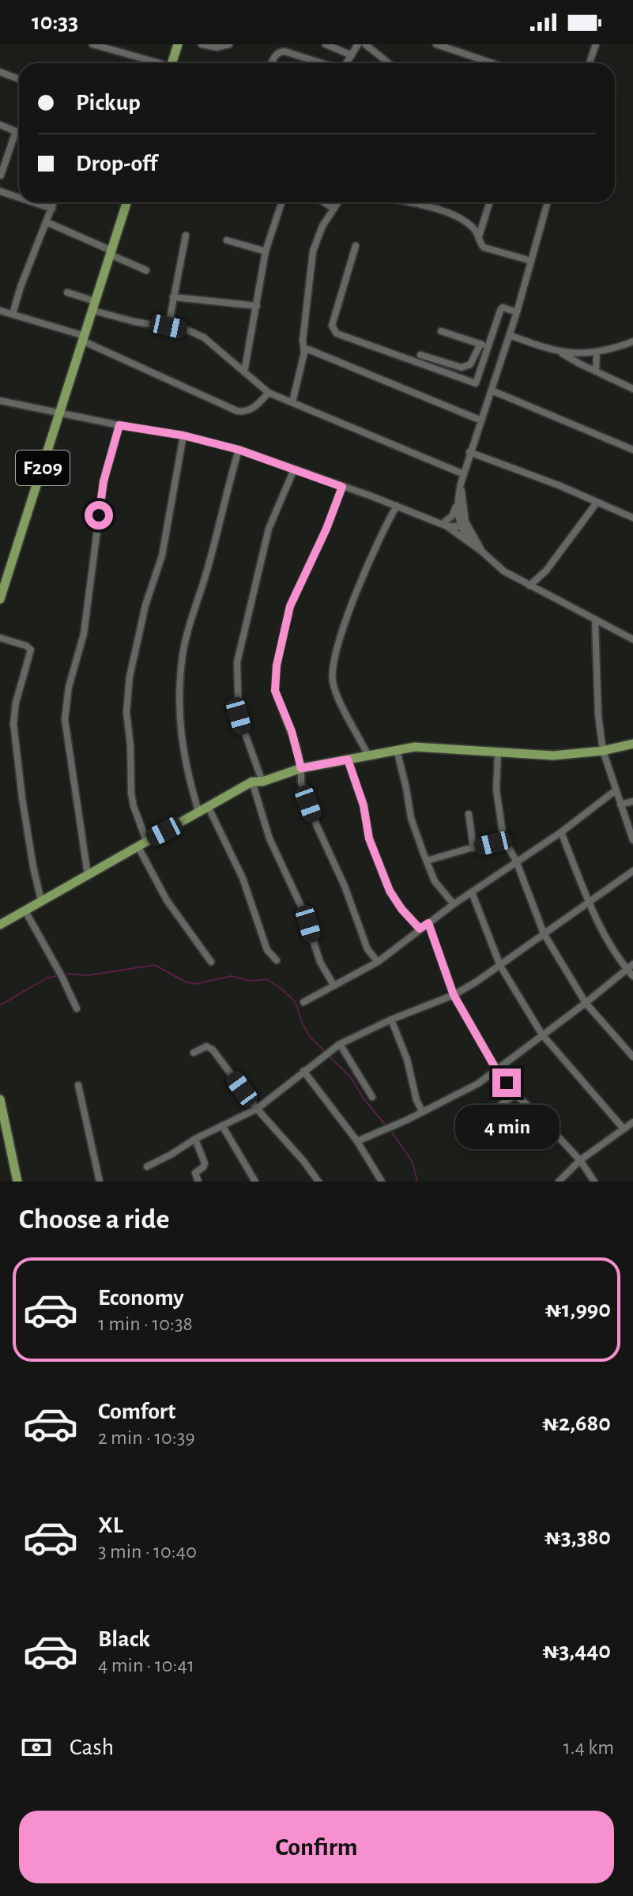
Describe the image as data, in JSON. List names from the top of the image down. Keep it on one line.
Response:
{"streets":{"main road":["F209"]},"page":{"status":"10:33","banner":["Pickup","Drop-off"],"bubble":"4 min","heading":"Choose a ride","list":[{"name":"Economy","note":"1 min · 10:38","value":"₦1,990"},{"name":"Comfort","note":"2 min · 10:39","value":"₦2,680"},{"name":"XL","note":"3 min · 10:40","value":"₦3,380"},{"name":"Black","note":"4 min · 10:41","value":"₦3,440"}],"pay":["Cash","1.4 km"],"buttons":"Confirm"}}
